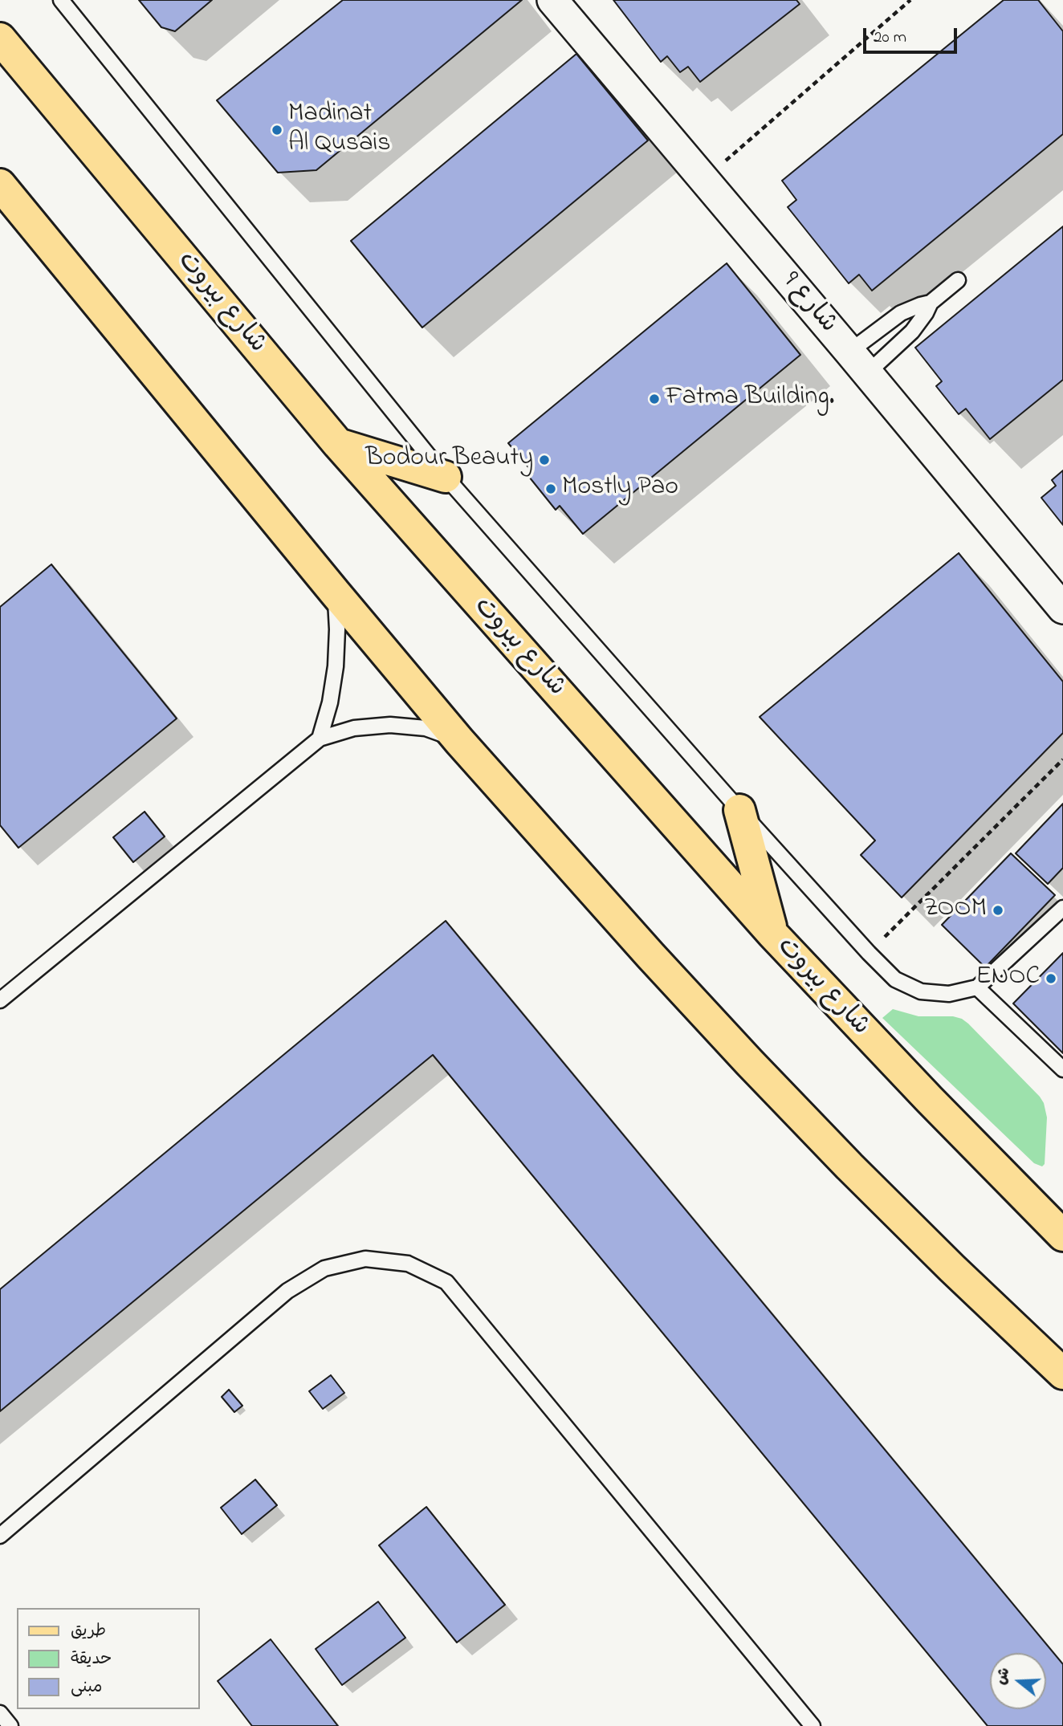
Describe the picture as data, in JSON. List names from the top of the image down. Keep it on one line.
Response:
{"streets":{"main road":["شارع بيروت"],"street":["شارع 9"]},"places":["Madinat Al Qusais","Fatma Building.","Bodour Beauty","Mostly Pao","ZOOM","ENOC"],"legend":["طريق","حديقة","مبنى"],"scale_bar":"20 m","north":"left"}
